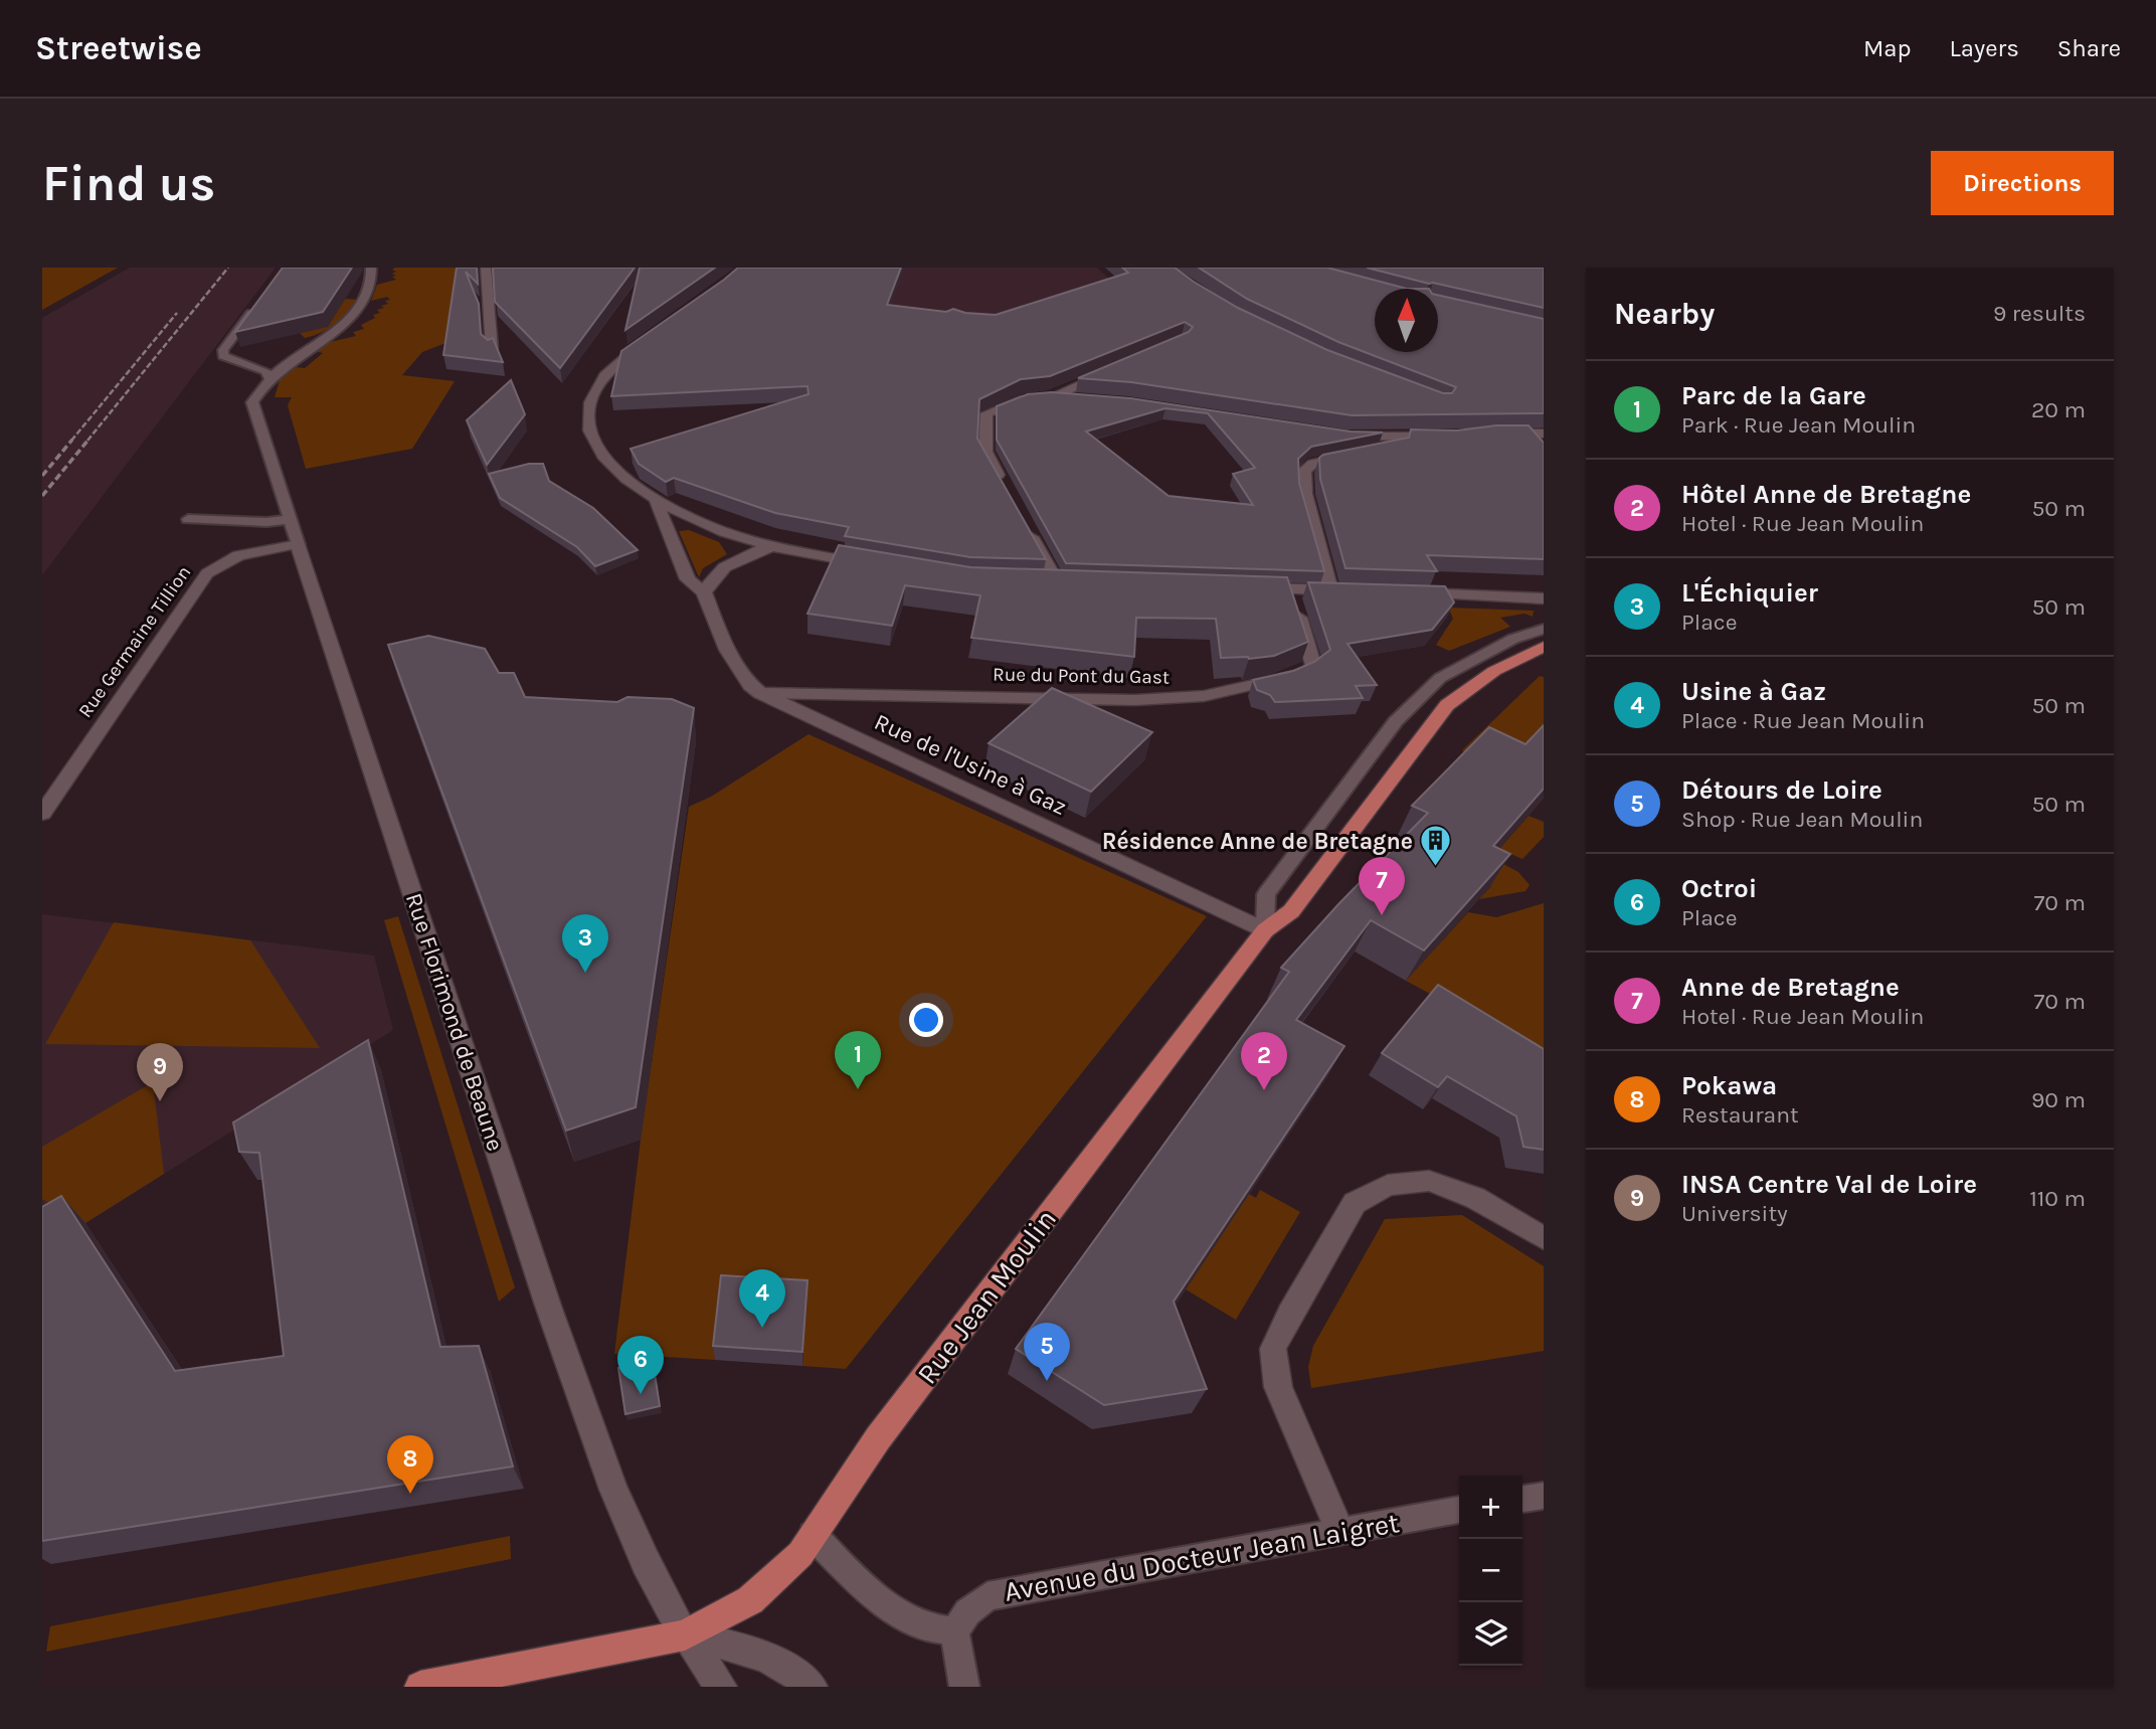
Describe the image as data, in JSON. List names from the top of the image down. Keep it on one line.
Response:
{"streets":{"main road":["Rue Jean Moulin"],"street":["Rue Germaine Tillion","Rue du Pont du Gast","Rue de l'Usine à Gaz","Rue Florimond de Beaune"],"lane":["Avenue du Docteur Jean Laigret"]},"crossings":[["Rue Germaine Tillion","Rue Florimond de Beaune"],["Rue du Pont du Gast","Rue de l'Usine à Gaz"],["Rue de l'Usine à Gaz","Rue Jean Moulin"],["Rue Florimond de Beaune","Rue Jean Moulin"]],"places":{"building":["Résidence Anne de Bretagne"]},"north":"top","page":{"header":"Streetwise","nav":["Map","Layers","Share"],"buttons":"Directions","title":"Find us","heading":["Nearby","9 results"],"list":[{"mark":"1","name":"Parc de la Gare","note":"Park · Rue Jean Moulin","value":"20 m"},{"mark":"2","name":"Hôtel Anne de Bretagne","note":"Hotel · Rue Jean Moulin","value":"50 m"},{"mark":"3","name":"L'Échiquier","note":"Place","value":"50 m"},{"mark":"4","name":"Usine à Gaz","note":"Place · Rue Jean Moulin","value":"50 m"},{"mark":"5","name":"Détours de Loire","note":"Shop · Rue Jean Moulin","value":"50 m"},{"mark":"6","name":"Octroi","note":"Place","value":"70 m"},{"mark":"7","name":"Anne de Bretagne","note":"Hotel · Rue Jean Moulin","value":"70 m"},{"mark":"8","name":"Pokawa","note":"Restaurant","value":"90 m"},{"mark":"9","name":"INSA Centre Val de Loire","note":"University","value":"110 m"}],"pins":["7","3","1","2","9","4","5","6","8"],"map_buttons":["+","−"]}}
